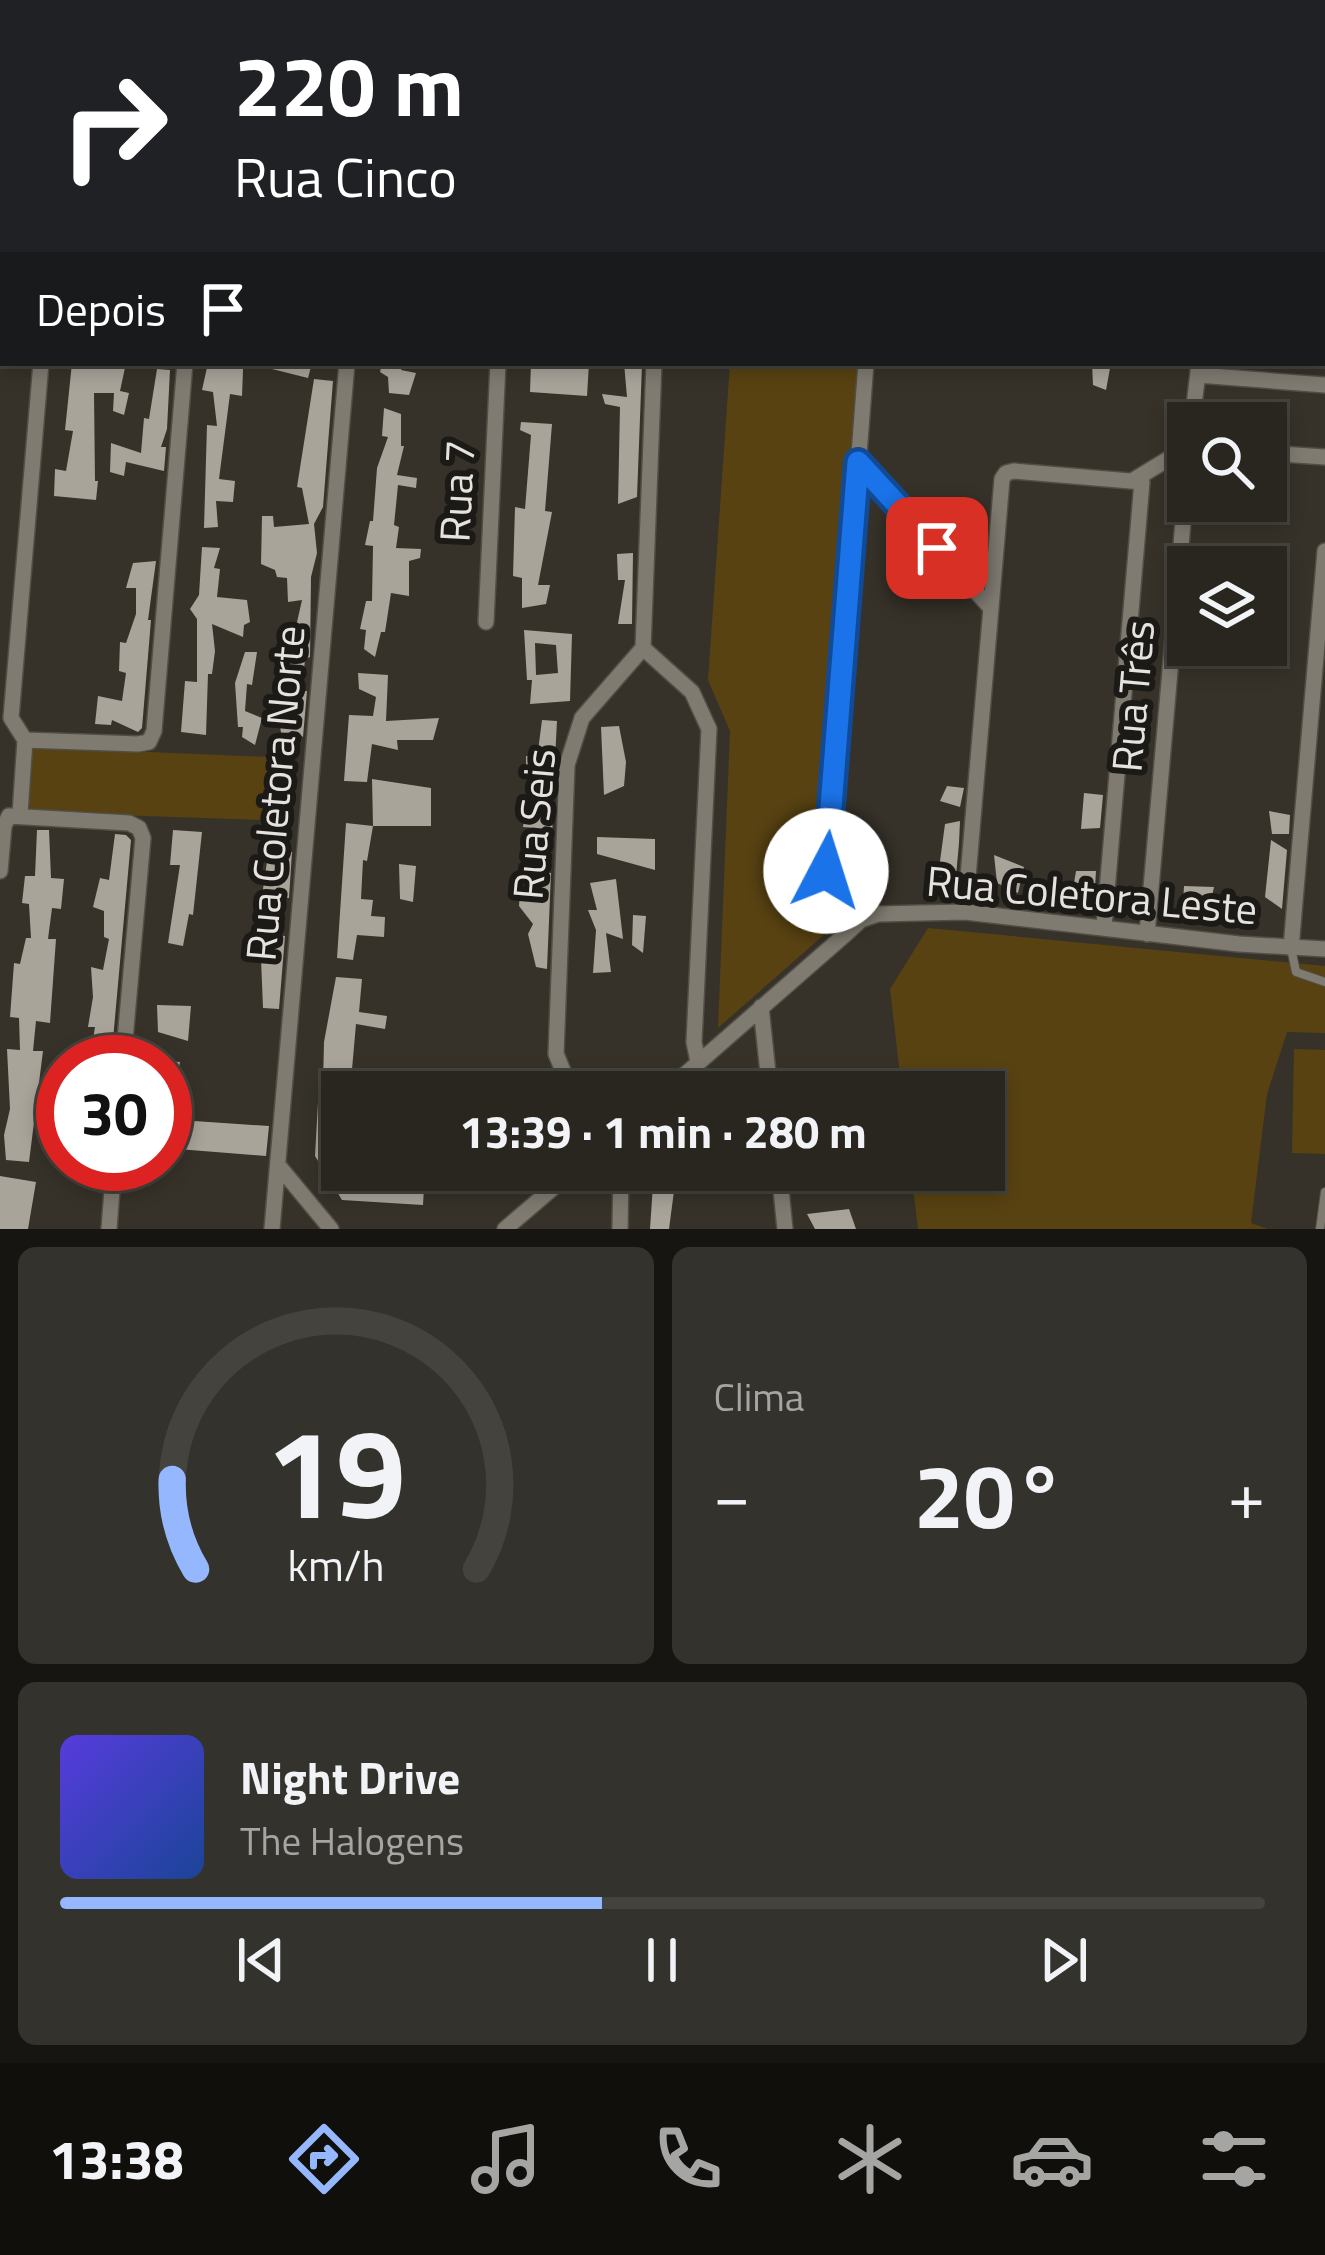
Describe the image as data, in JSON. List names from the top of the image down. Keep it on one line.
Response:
{"streets":{"street":["Rua 7","Rua Três","Rua Coletora Norte","Rua Seis","Rua Coletora Leste"]},"crossings":[["Rua Três","Rua Coletora Leste"]],"page":{"turn":["220 m","Rua Cinco"],"then":"Depois","limit":"30","trip":"13:39 · 1 min · 280 m","tile":"Clima","heat":["−","20°","+"],"song":["Night Drive","The Halogens"],"tabs":"13:38","gauge":["19","km/h"]}}
